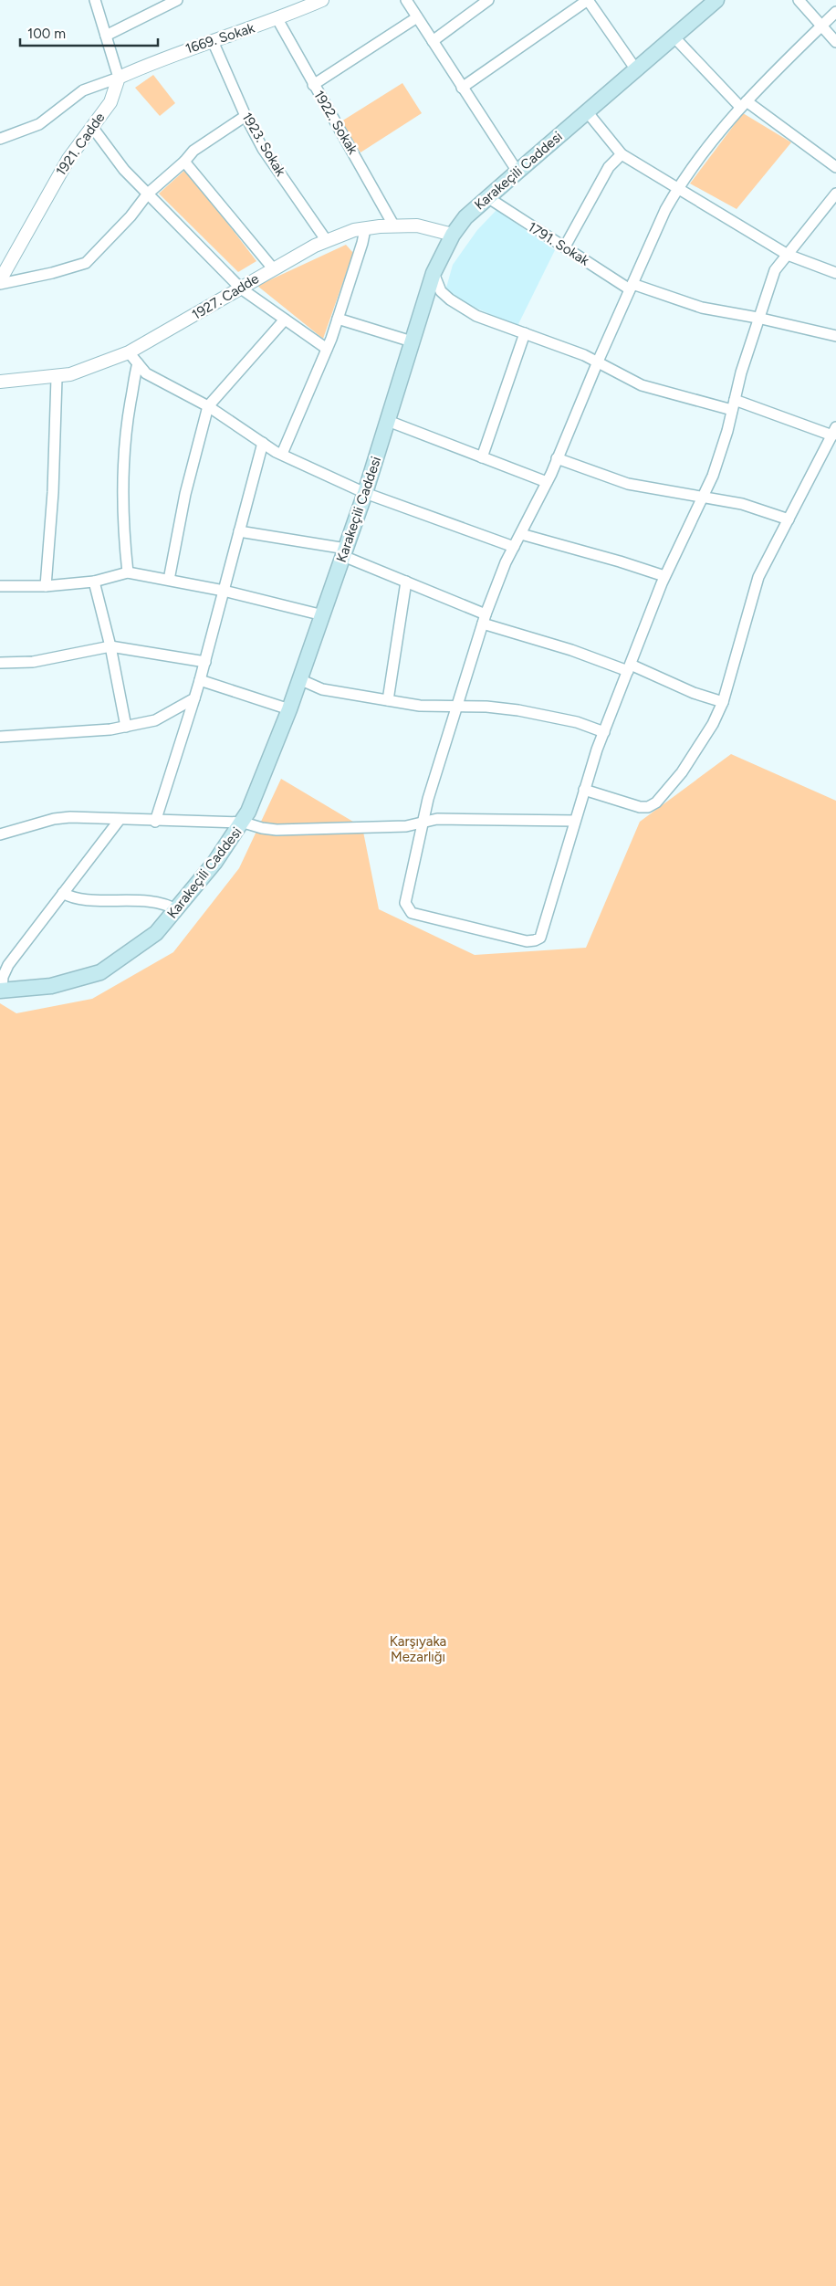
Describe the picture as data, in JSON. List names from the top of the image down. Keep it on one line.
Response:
{"streets":{"main road":["Karakeçili Caddesi"],"street":["1669. Sokak","1922. Sokak","1921. Cadde","1923. Sokak","1791. Sokak","1927. Cadde"]},"crossings":[["1669. Sokak","1922. Sokak"],["1669. Sokak","1921. Cadde"],["1669. Sokak","1923. Sokak"],["1922. Sokak","1927. Cadde"],["1923. Sokak","1927. Cadde"],["Karakeçili Caddesi","1791. Sokak"],["Karakeçili Caddesi","1927. Cadde"]],"parks":["Karşıyaka Mezarlığı"],"scale_bar":"100 m"}
